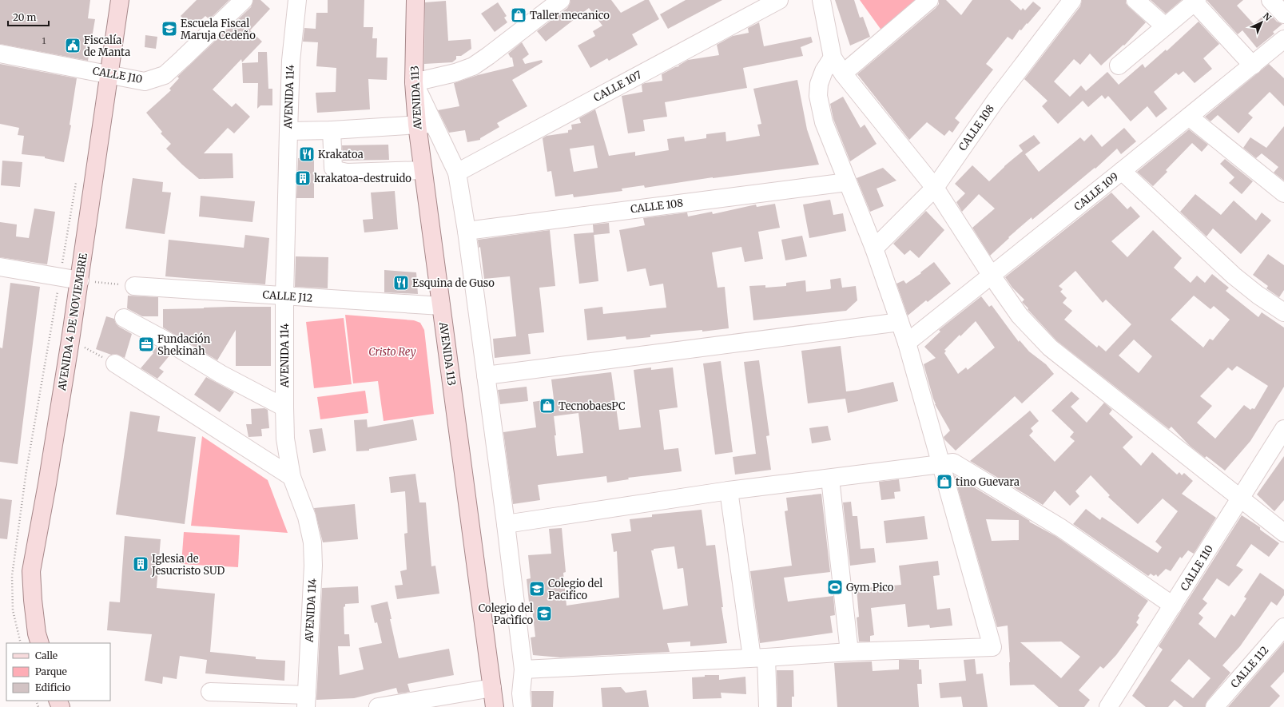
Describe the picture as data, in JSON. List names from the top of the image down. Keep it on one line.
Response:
{"streets":{"main road":["AVENIDA 113","AVENIDA 4 DE NOVIEMBRE"],"street":["CALLE J10","CALLE 107","AVENIDA 114","CALLE 108","CALLE 109","CALLE J12","CALLE 110","CALLE 112"]},"crossings":[["CALLE J10","AVENIDA 4 DE NOVIEMBRE"],["AVENIDA 114","CALLE J12"],["AVENIDA 113","CALLE J12"]],"parks":["Cristo Rey"],"places":{"shop":["Taller mecanico","TecnobaesPC","tino Guevara"],"school or university":["Escuela Fiscal Maruja Cedeño","Colegio del Pacifico","Colegio del Pacìfico"],"public building":["Fiscalía de Manta"],"restaurant":["Krakatoa","Esquina de Guso"],"building":["krakatoa-destruido","Iglesia de Jesucristo SUD"],"office":["Fundación Shekinah"],"sports":["Gym Pico"]},"house_numbers":["1"],"legend":["Calle","Parque","Edificio"],"scale_bar":"20 m","north":"top right"}
